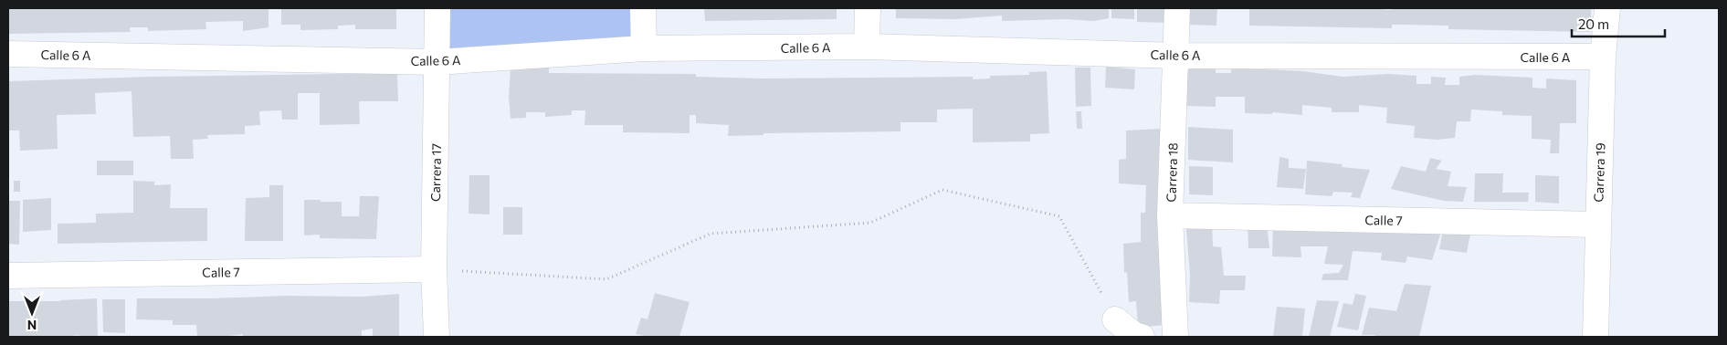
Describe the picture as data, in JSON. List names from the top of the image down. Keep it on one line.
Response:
{"streets":{"street":["Calle 6 A","Carrera 17","Carrera 18","Carrera 19","Calle 7"]},"crossings":[["Calle 6 A","Carrera 17"],["Calle 6 A","Carrera 18"],["Calle 6 A","Carrera 19"],["Carrera 17","Calle 7"],["Carrera 18","Calle 7"],["Carrera 19","Calle 7"]],"scale_bar":"20 m","north":"bottom"}
